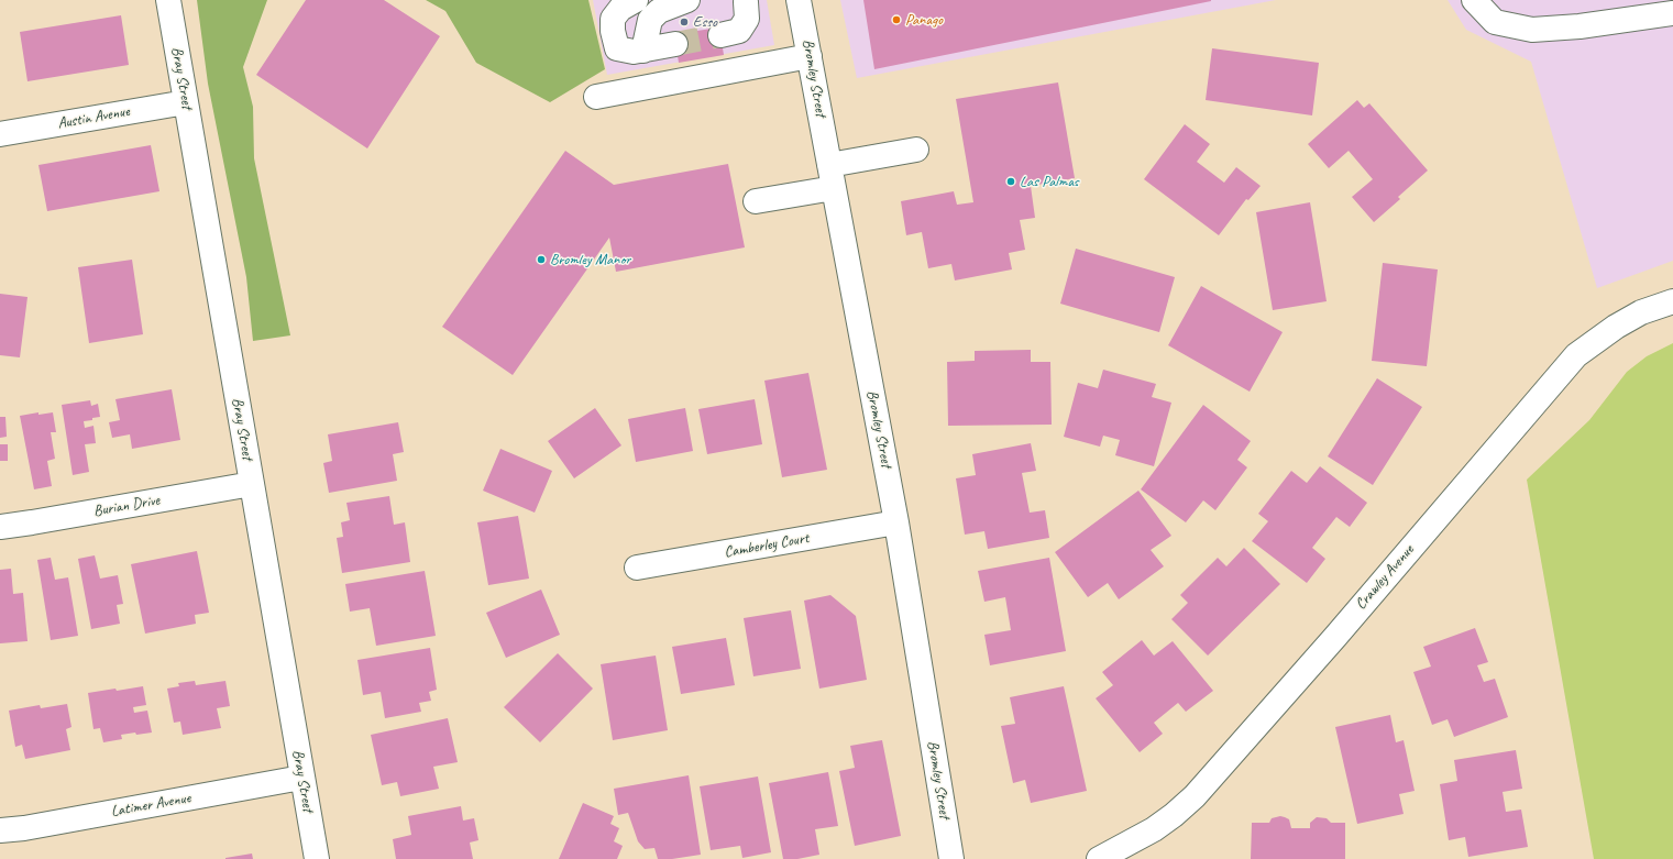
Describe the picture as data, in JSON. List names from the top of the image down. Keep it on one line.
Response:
{"streets":{"street":["Bray Street","Bromley Street","Austin Avenue","Burian Drive","Camberley Court","Crawley Avenue","Latimer Avenue"]},"crossings":[["Bray Street","Austin Avenue"],["Bray Street","Burian Drive"],["Bray Street","Latimer Avenue"],["Bromley Street","Camberley Court"]],"places":["Panago","Esso","Las Palmas","Bromley Manor"]}
